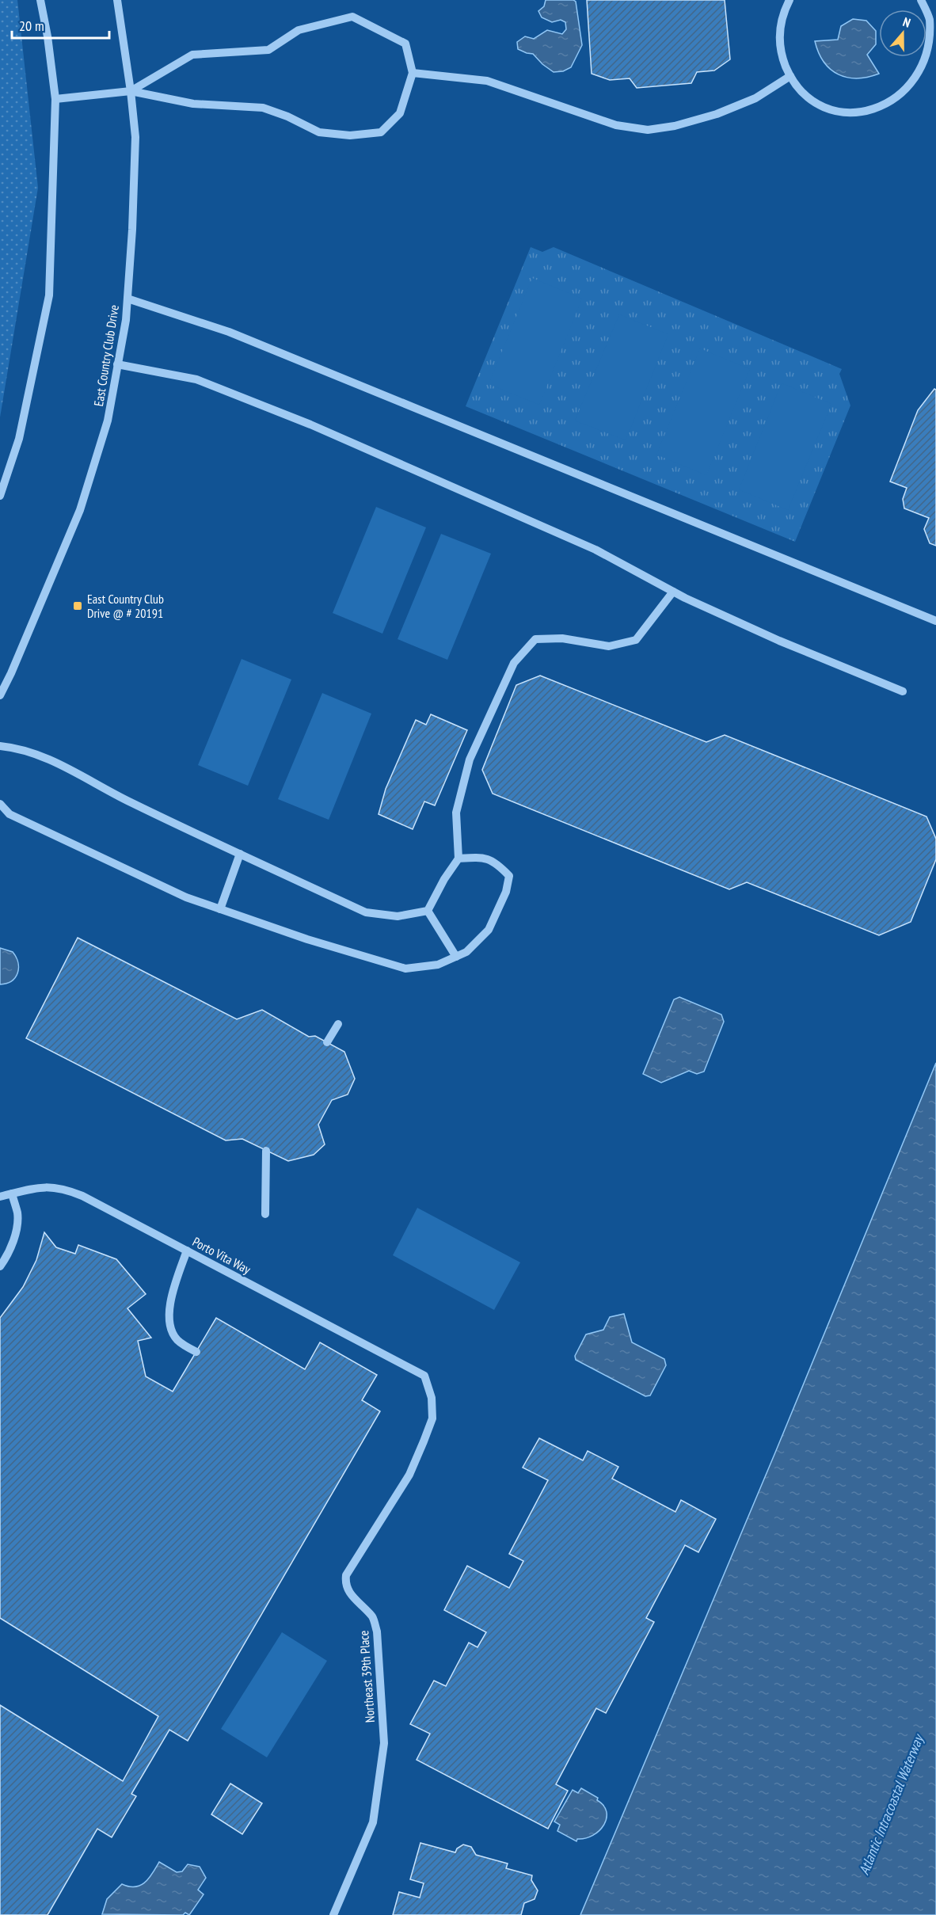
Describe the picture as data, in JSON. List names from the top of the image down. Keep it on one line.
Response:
{"streets":{"street":["East Country Club Drive","Porto Vita Way","Northeast 39th Place"]},"crossings":[["Porto Vita Way","Northeast 39th Place"]],"water":["Atlantic Intracoastal Waterway"],"places":{"transit":["East Country Club Drive @ # 20191"]},"scale_bar":"20 m","north":"top"}
